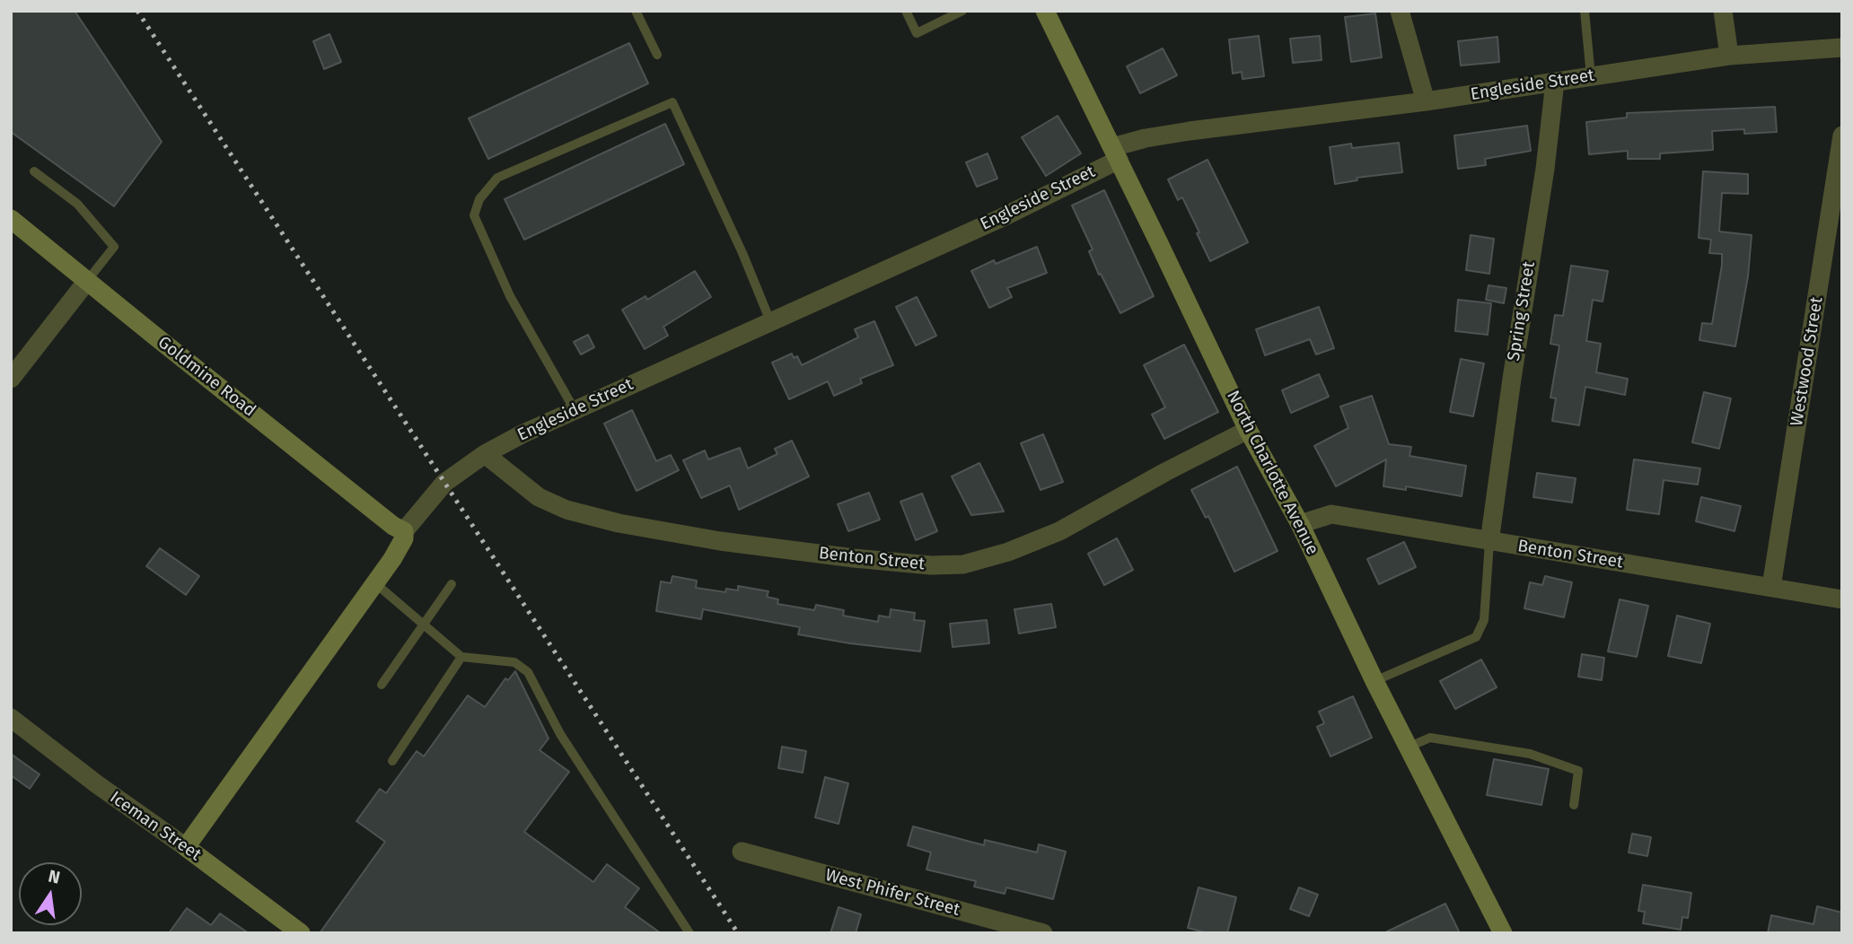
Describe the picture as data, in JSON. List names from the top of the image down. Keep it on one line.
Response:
{"streets":{"main road":["Engleside Street","Goldmine Road","North Charlotte Avenue","Iceman Street"],"street":["Spring Street","Westwood Street","Benton Street","West Phifer Street"]},"crossings":[["Engleside Street","Spring Street"],["Engleside Street","Goldmine Road"],["Engleside Street","North Charlotte Avenue"],["Engleside Street","Benton Street"],["Engleside Street","Iceman Street"],["Spring Street","Benton Street"],["Westwood Street","Benton Street"],["North Charlotte Avenue","Benton Street"]],"north":"top"}
